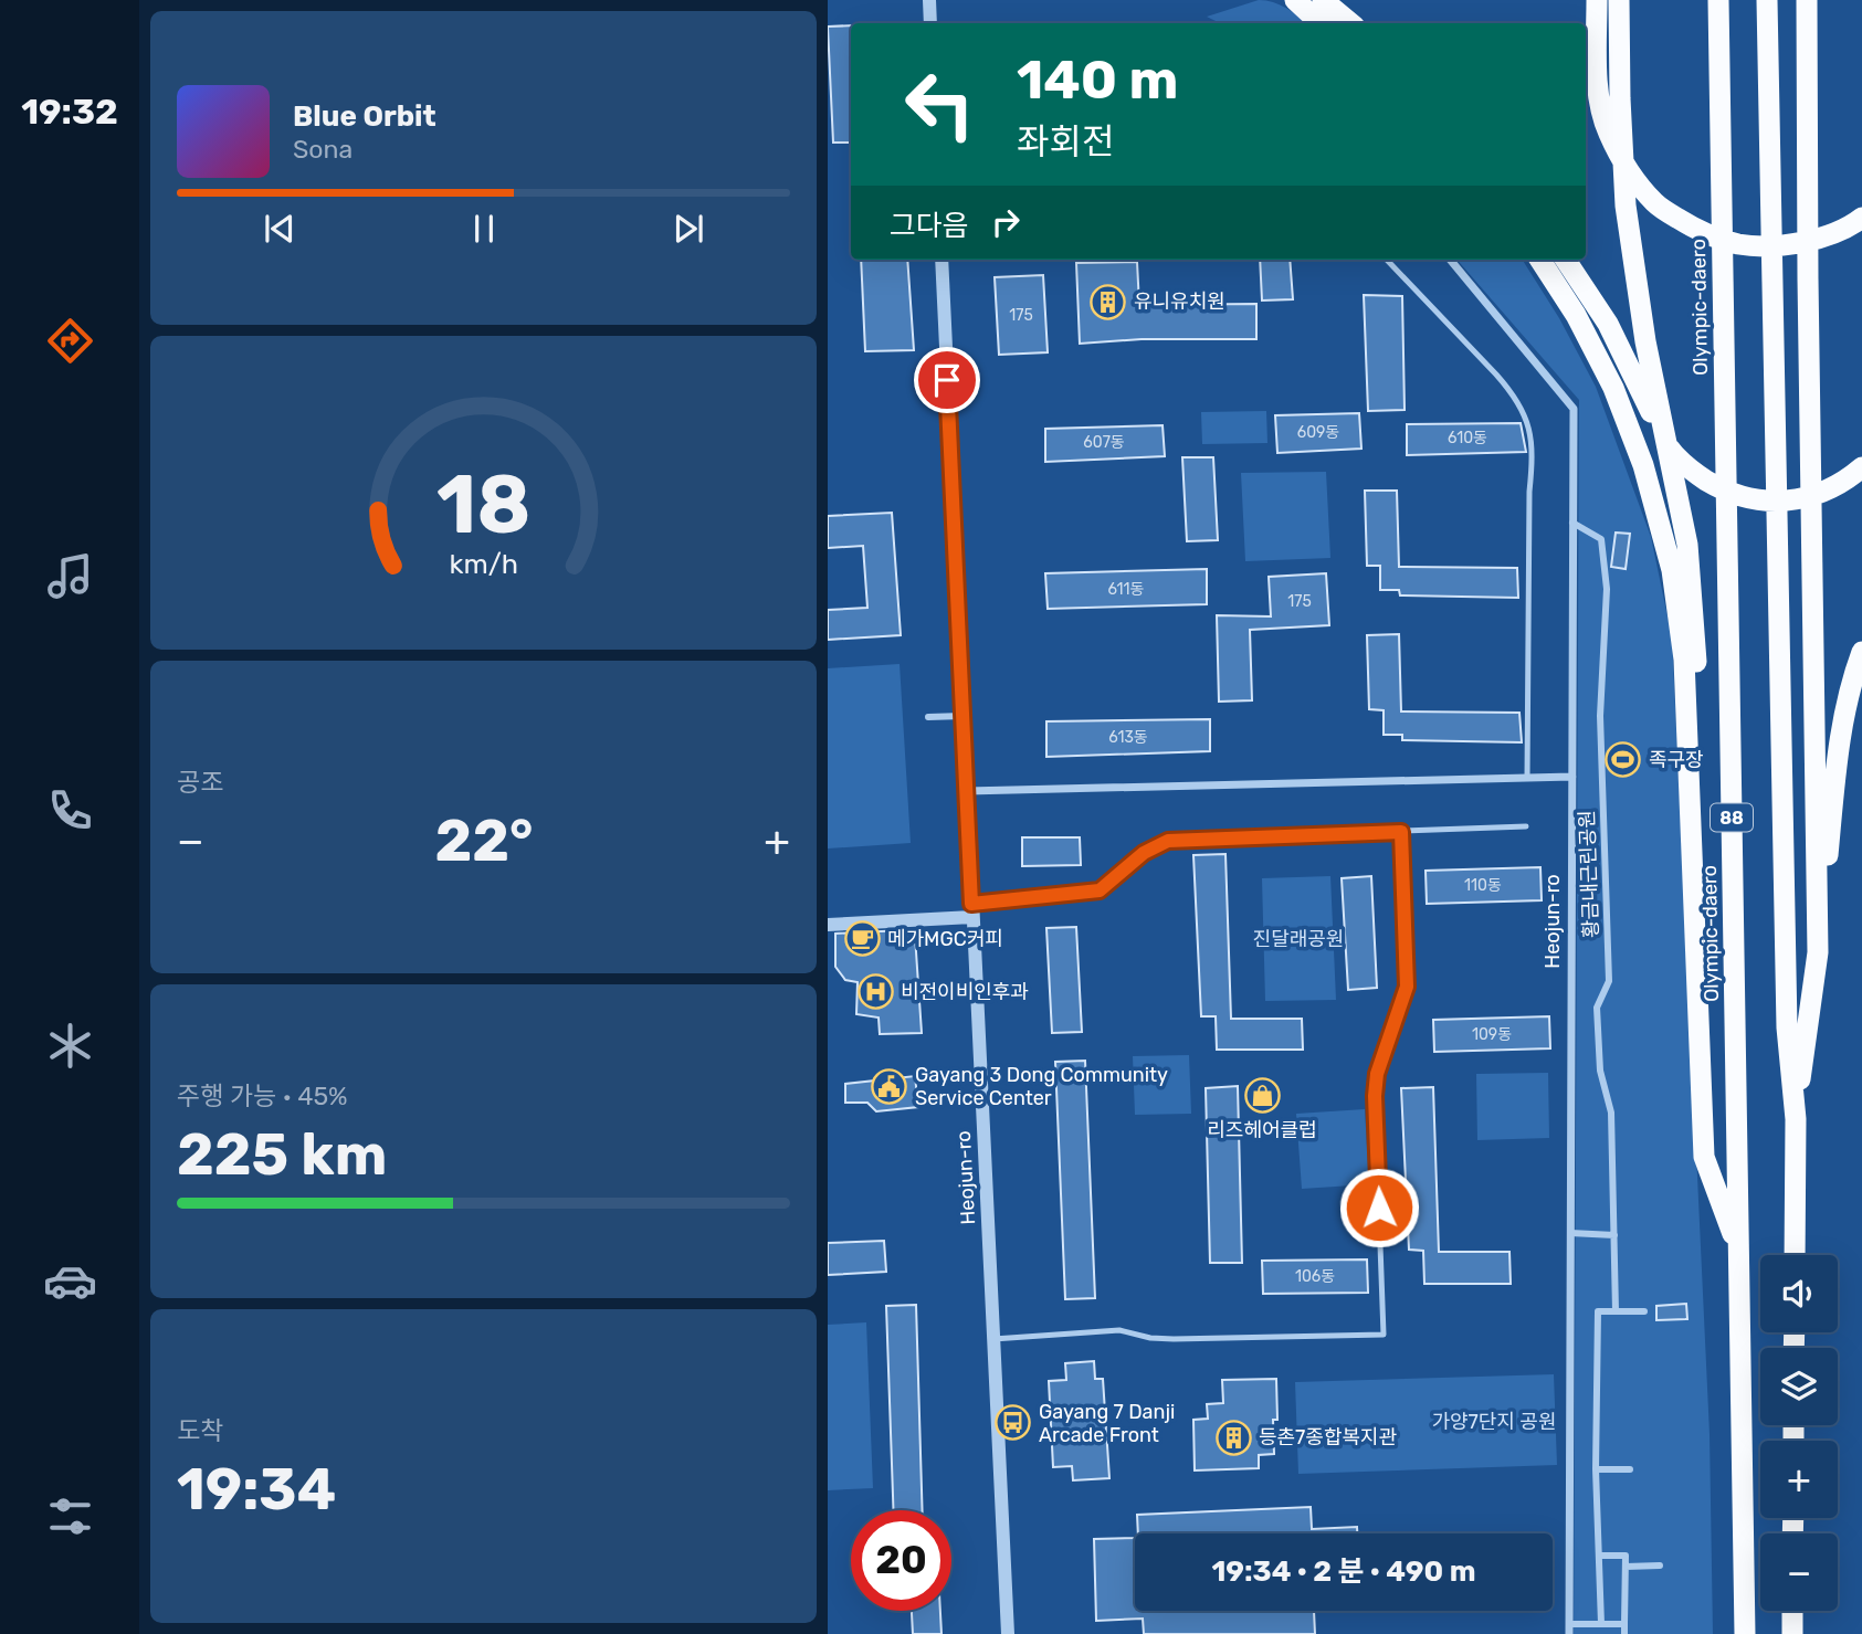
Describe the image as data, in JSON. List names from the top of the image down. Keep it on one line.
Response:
{"streets":{"highway":["Olympic-daero","88"],"street":["황금내근린공원","Heojun-ro"]},"crossings":[["황금내근린공원","Heojun-ro"]],"parks":["진달래공원","가양7단지 공원"],"places":{"building":["유니유치원","등촌7종합복지관"],"sports":["족구장"],"cafe":["메가MGC커피"],"hospital":["비전이비인후과"],"public building":["Gayang 3 Dong Community Service Center"],"shop":["리즈헤어클럽"],"bus stop":["Gayang 7 Danji Arcade Front"]},"house_numbers":["175","609동","610동","607동","611동","175","613동","110동","109동","106동"],"page":{"tabs":"19:32","turn":["140 m","좌회전"],"song":["Blue Orbit","Sona"],"then":"그다음","tile":["공조",["주행 가능 · 45%","225 km"],["도착","19:34"]],"heat":["−","22°","+"],"map_buttons":["+","−"],"limit":"20","trip":"19:34 · 2 분 · 490 m","gauge":["18","km/h"]}}
